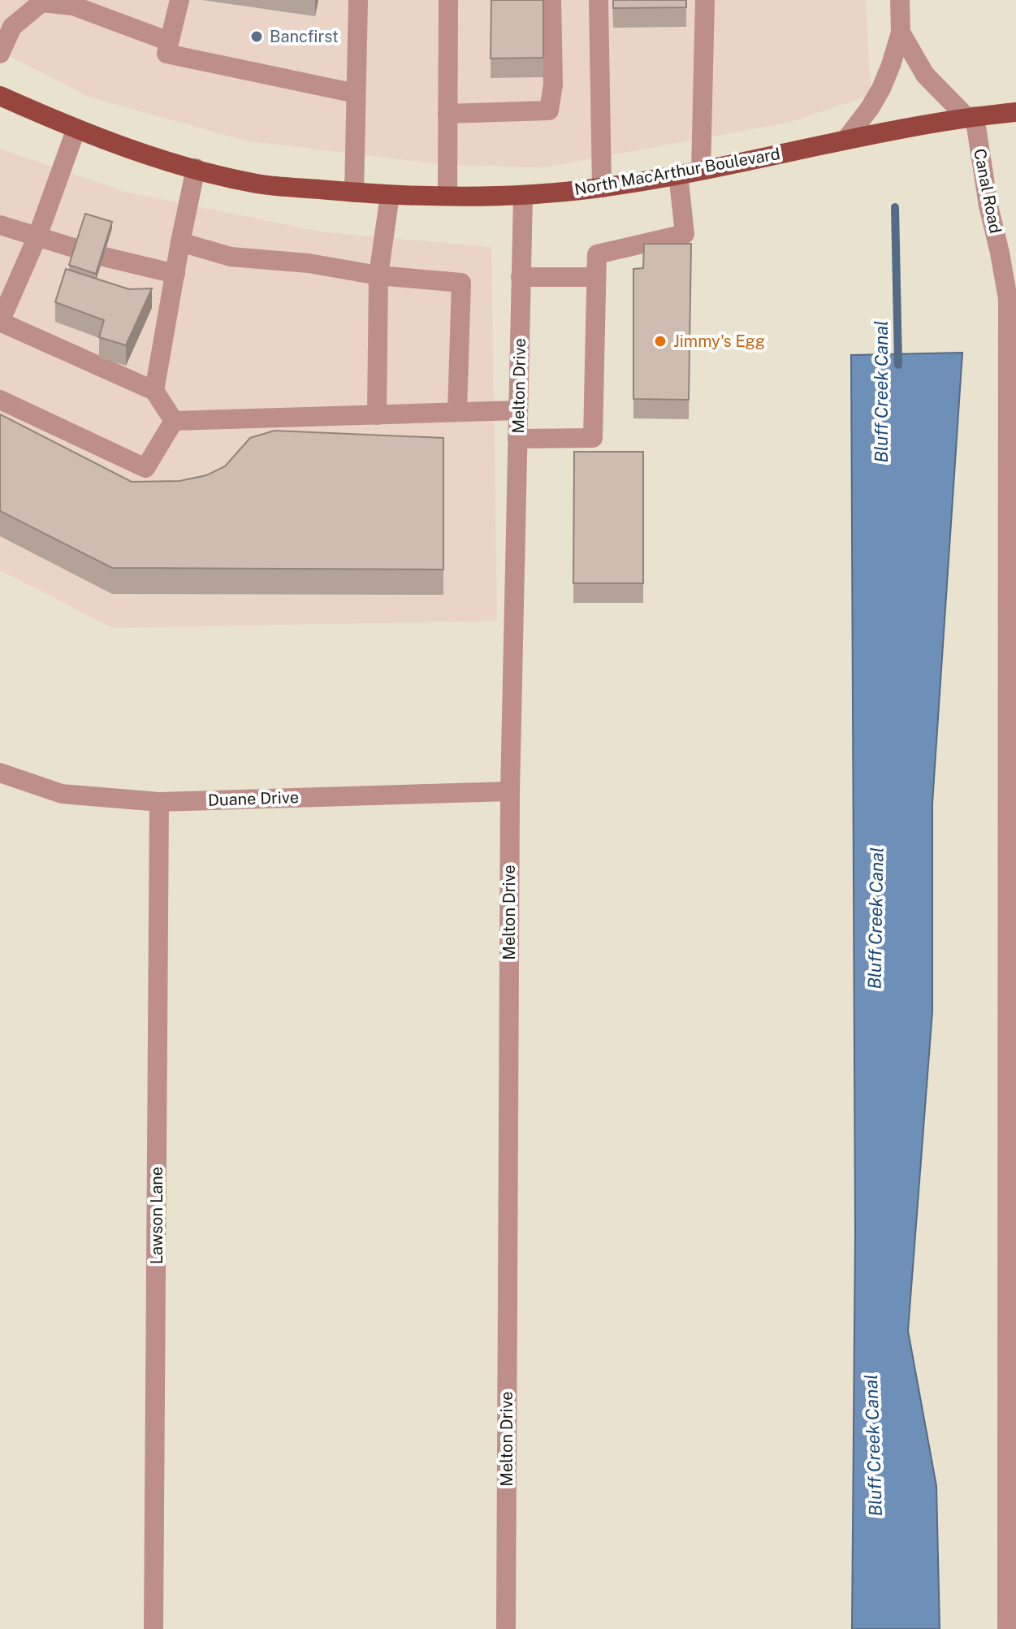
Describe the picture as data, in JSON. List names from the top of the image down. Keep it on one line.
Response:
{"streets":{"main road":["North MacArthur Boulevard"],"street":["Canal Road","Melton Drive","Duane Drive","Lawson Lane"]},"crossings":[["North MacArthur Boulevard","Canal Road"],["North MacArthur Boulevard","Melton Drive"],["Melton Drive","Duane Drive"],["Duane Drive","Lawson Lane"]],"water":["Bluff Creek Canal"],"places":["Bancfirst","Jimmy's Egg"]}
